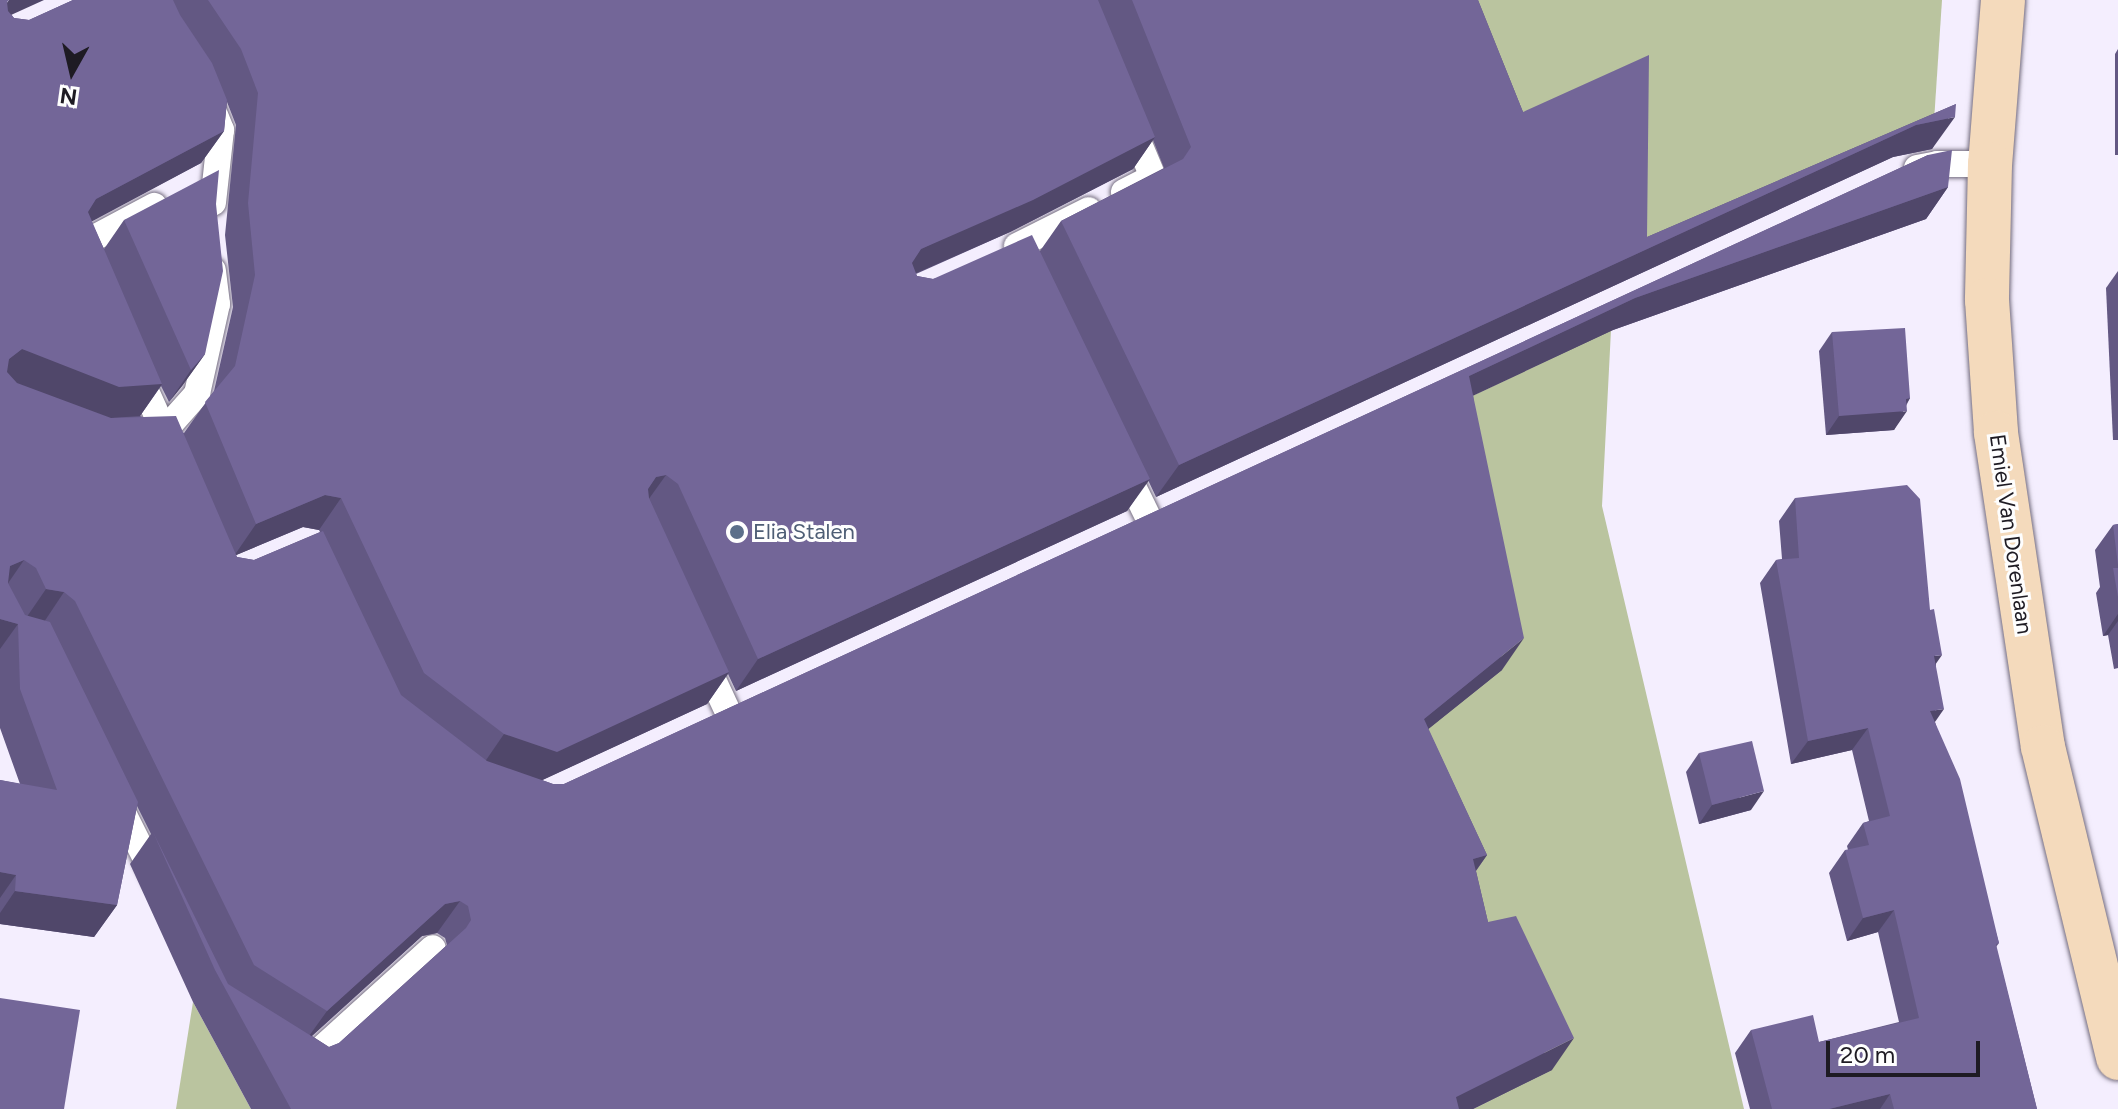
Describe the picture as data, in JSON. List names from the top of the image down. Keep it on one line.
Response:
{"streets":{"street":["Emiel Van Dorenlaan"]},"places":["Elia Stalen"],"scale_bar":"20 m","north":"bottom"}
